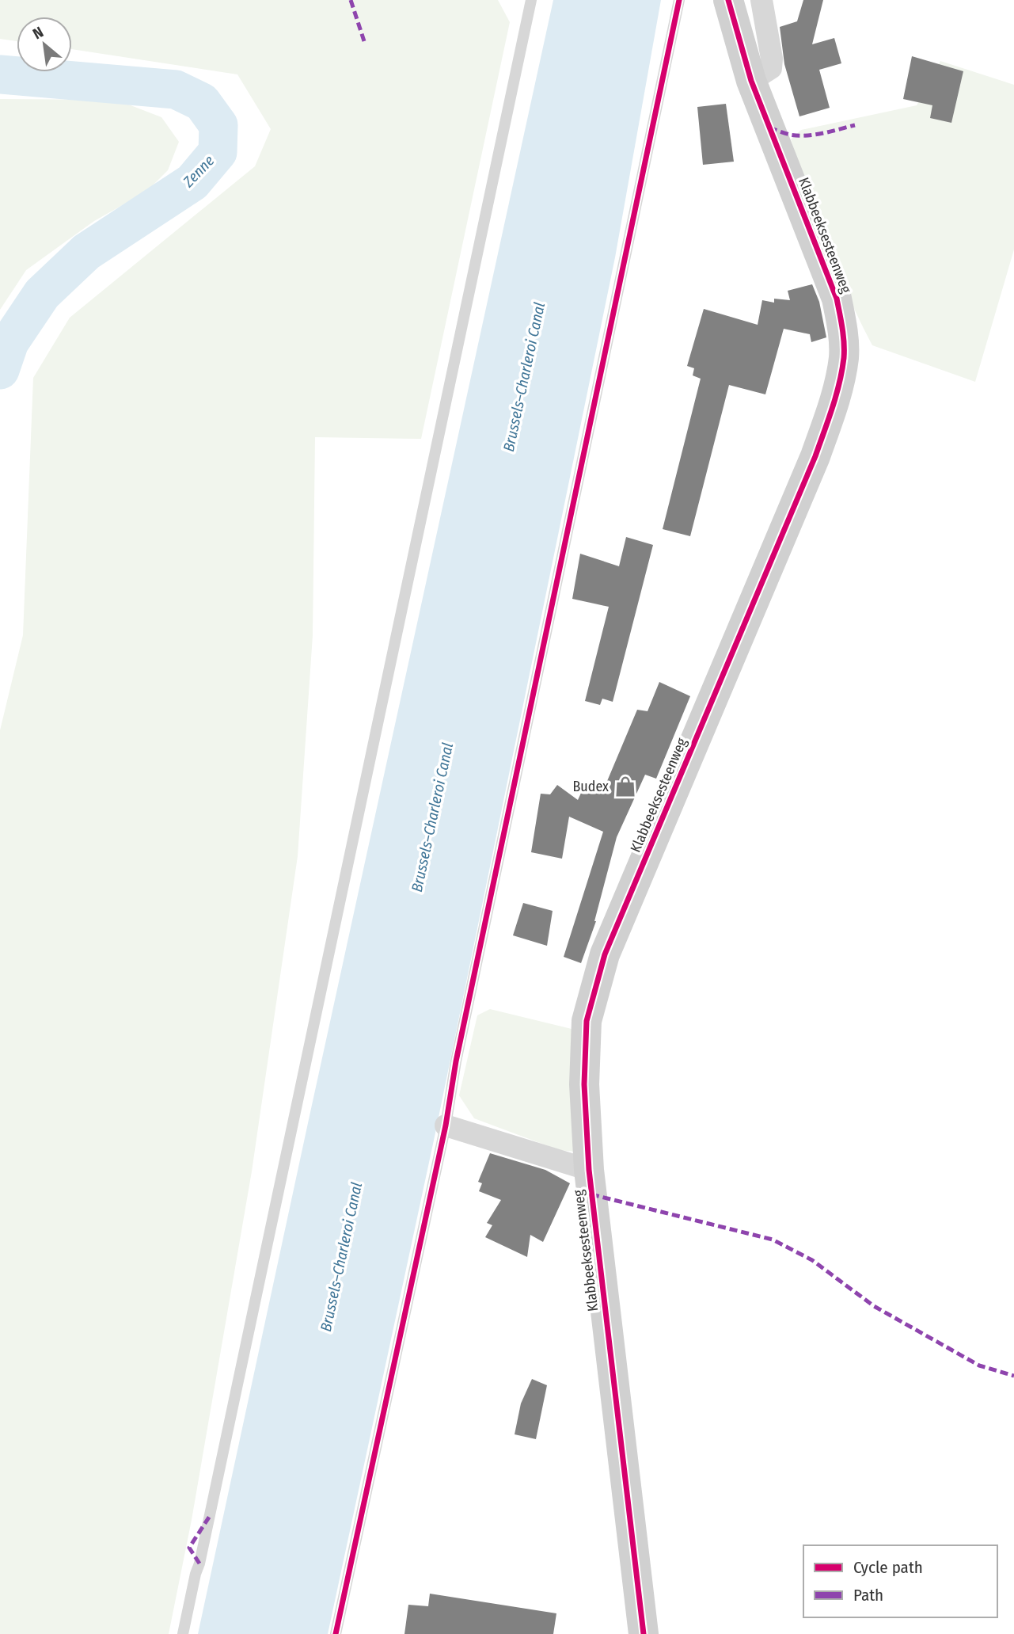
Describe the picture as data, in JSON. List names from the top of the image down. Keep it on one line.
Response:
{"streets":{"street":["Klabbeeksesteenweg"]},"water":["Zenne","Brussels–Charleroi Canal"],"places":{"shop":["Budex"]},"legend":["Cycle path","Path"],"north":"top left"}
